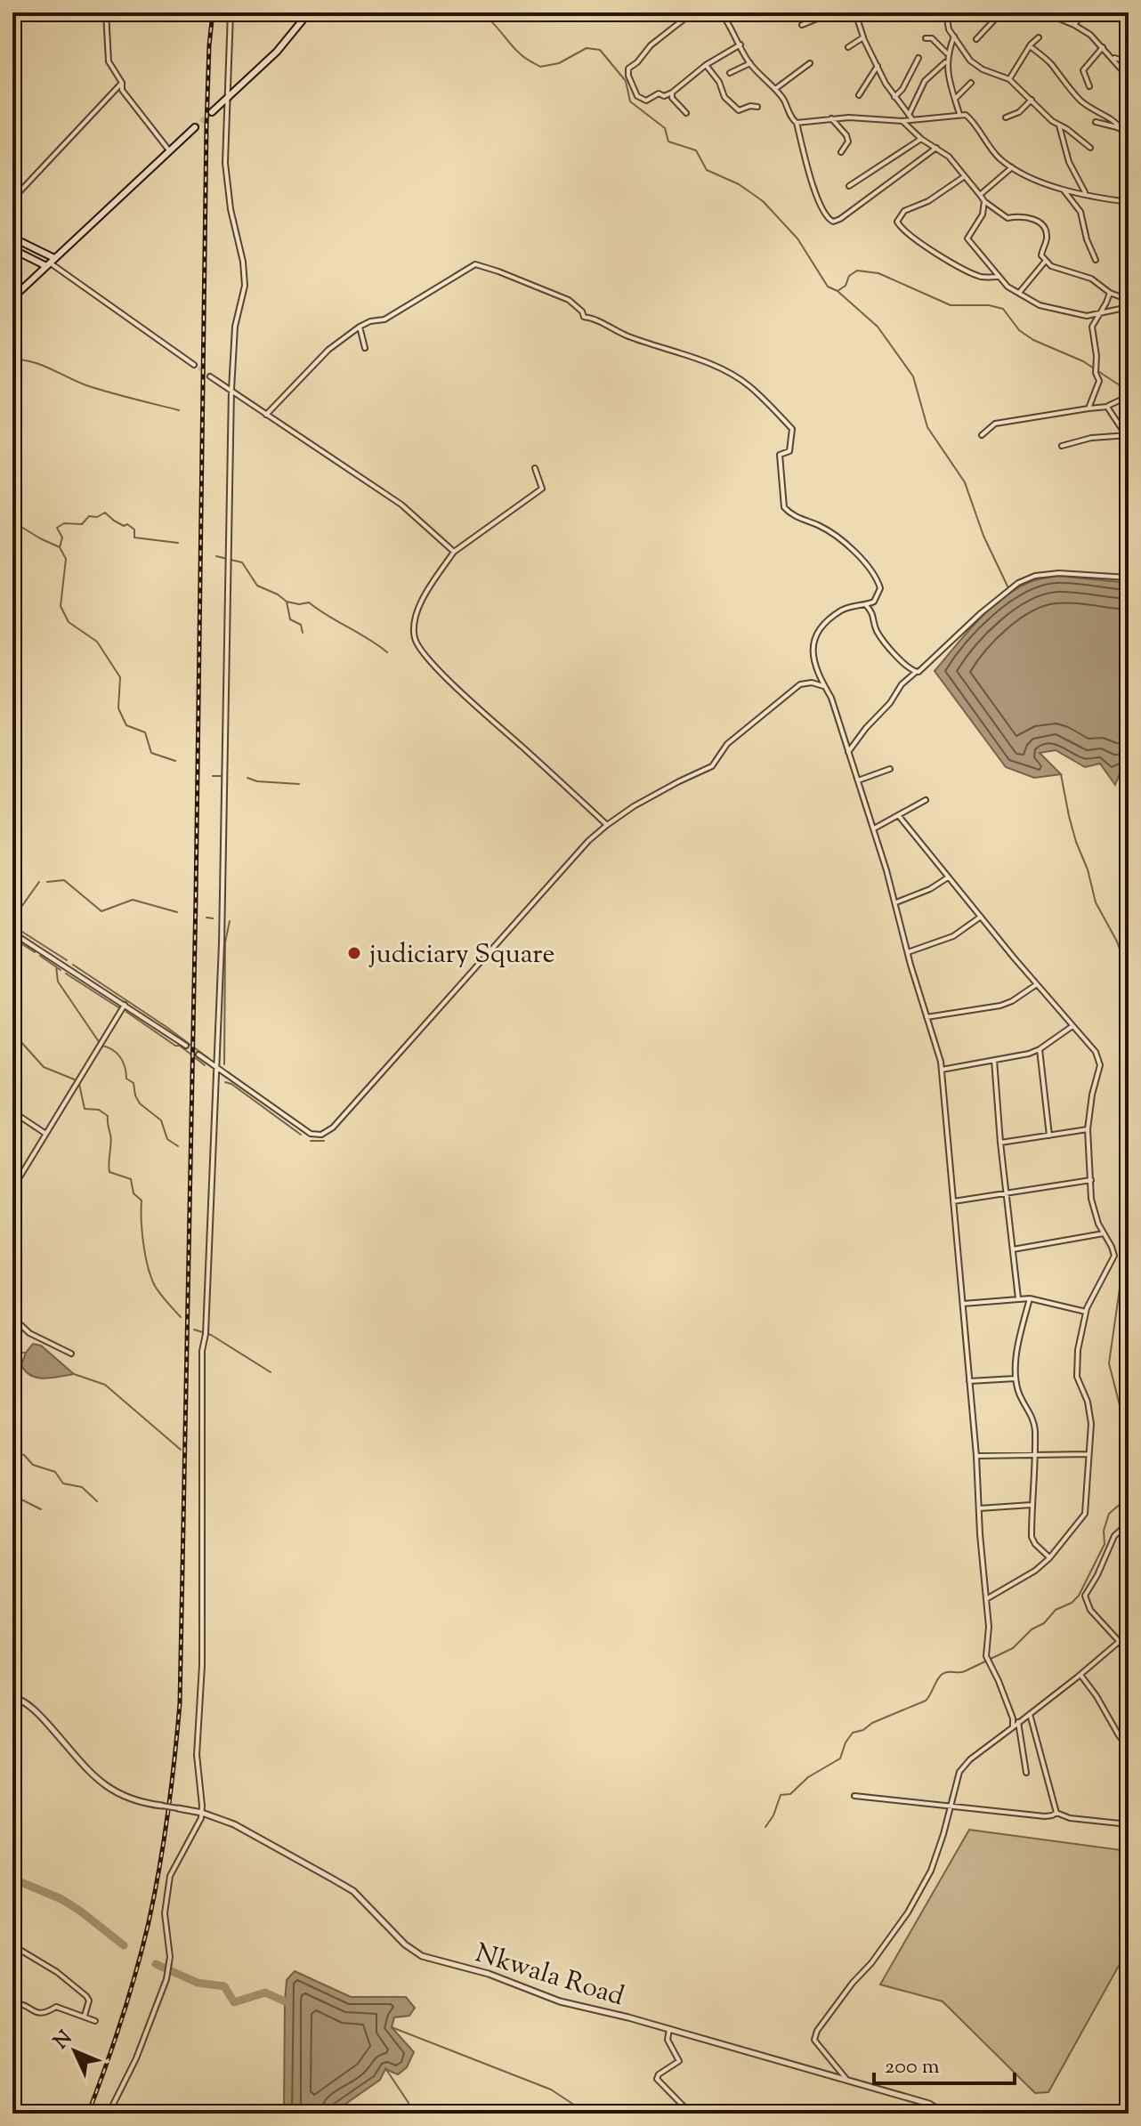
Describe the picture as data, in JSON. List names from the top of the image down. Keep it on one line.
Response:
{"streets":{"street":["Nkwala Road"]},"places":["judiciary Square"],"scale_bar":"200 m","north":"top left"}
